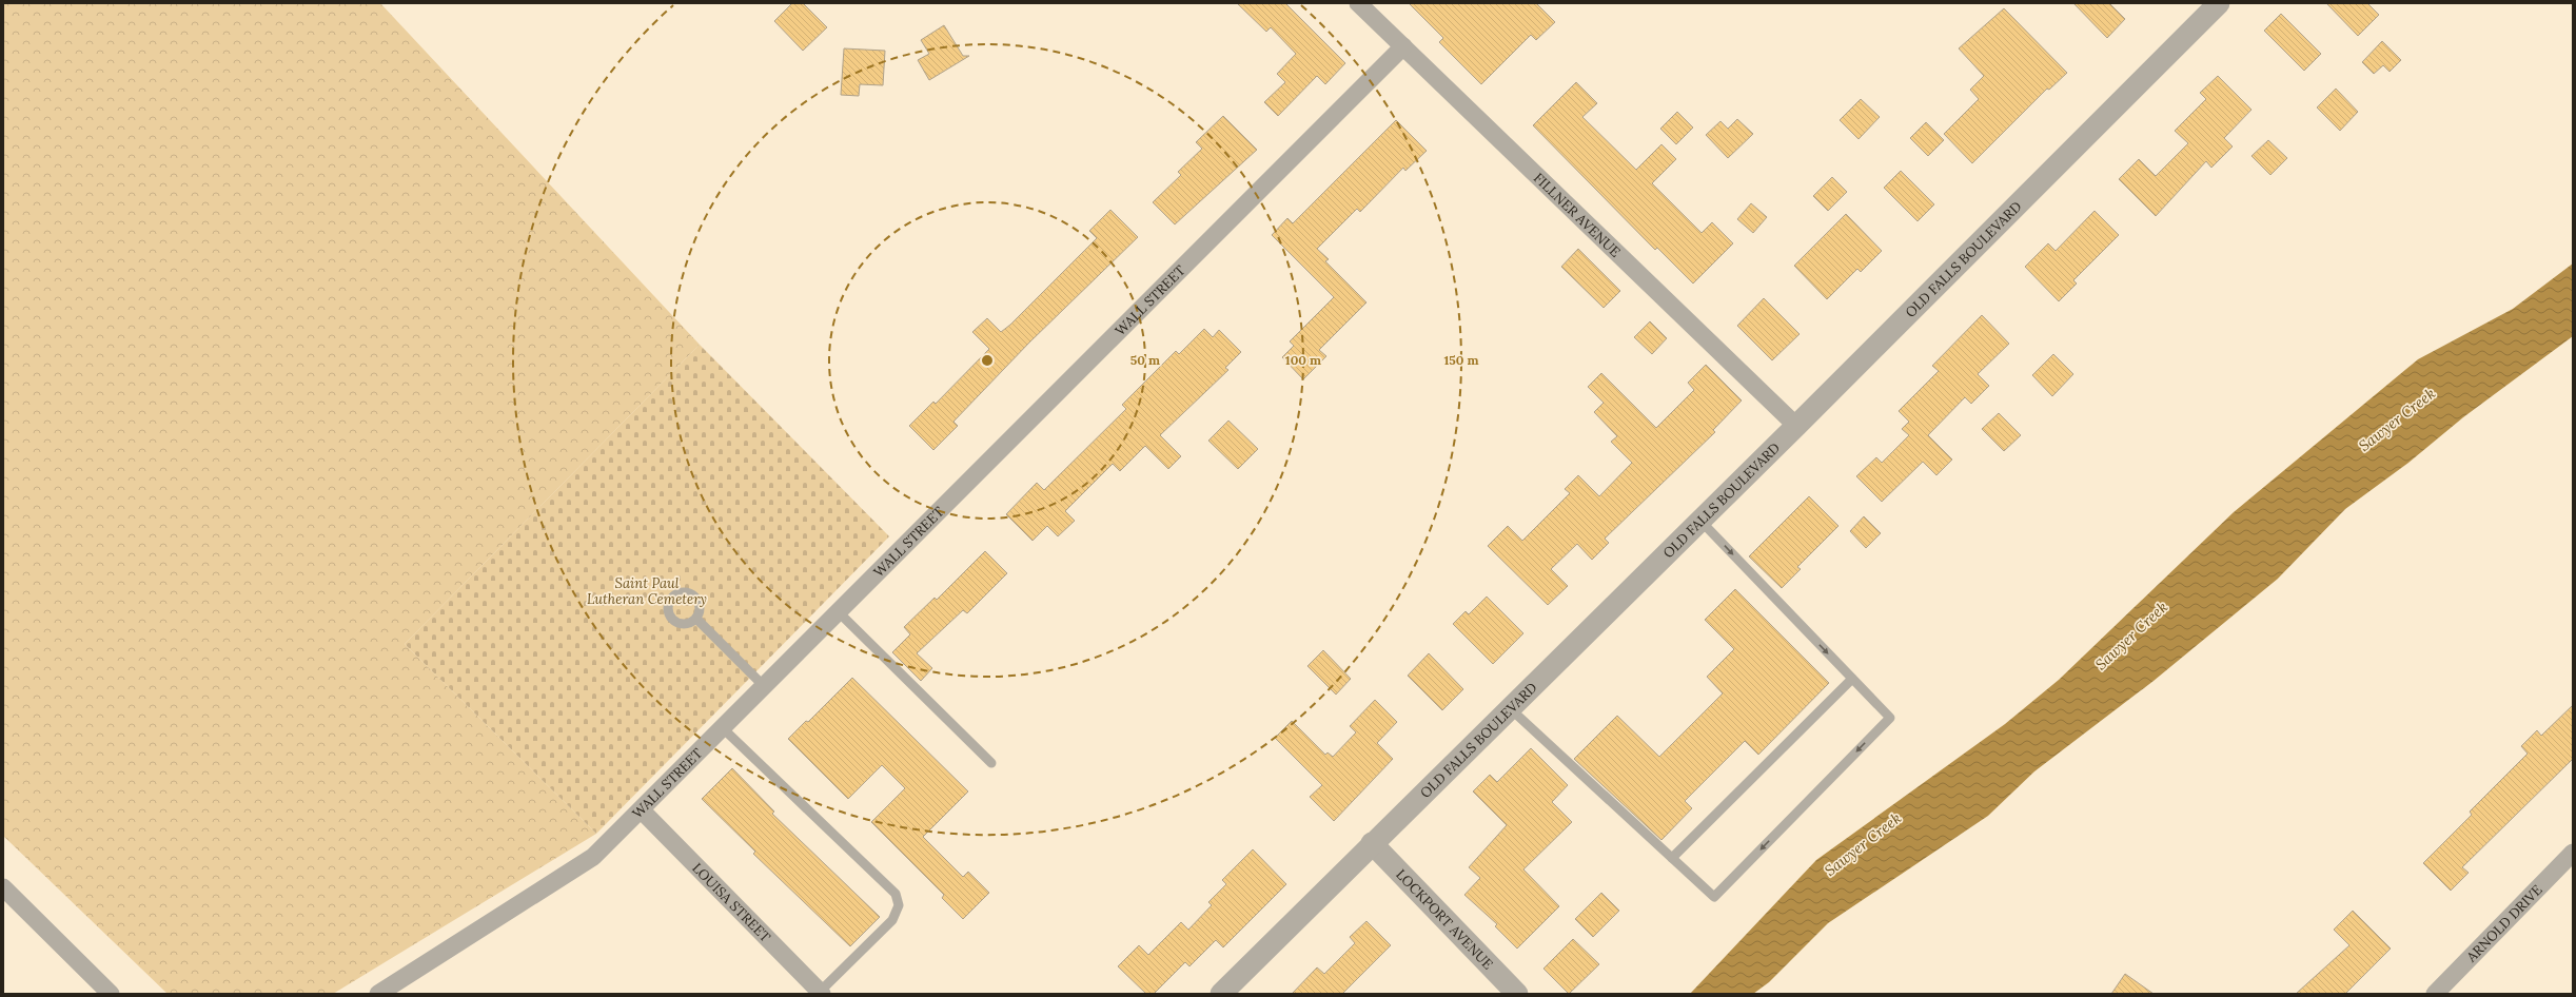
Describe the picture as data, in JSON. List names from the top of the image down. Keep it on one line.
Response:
{"streets":{"street":["FILLNER AVENUE","OLD FALLS BOULEVARD","WALL STREET","LOUISA STREET","LOCKPORT AVENUE","ARNOLD DRIVE"]},"crossings":[["FILLNER AVENUE","OLD FALLS BOULEVARD"],["FILLNER AVENUE","WALL STREET"],["OLD FALLS BOULEVARD","LOCKPORT AVENUE"],["WALL STREET","LOUISA STREET"]],"water":["Sawyer Creek"],"parks":["Saint Paul Lutheran Cemetery"],"rings":["50 m","100 m","150 m"]}
